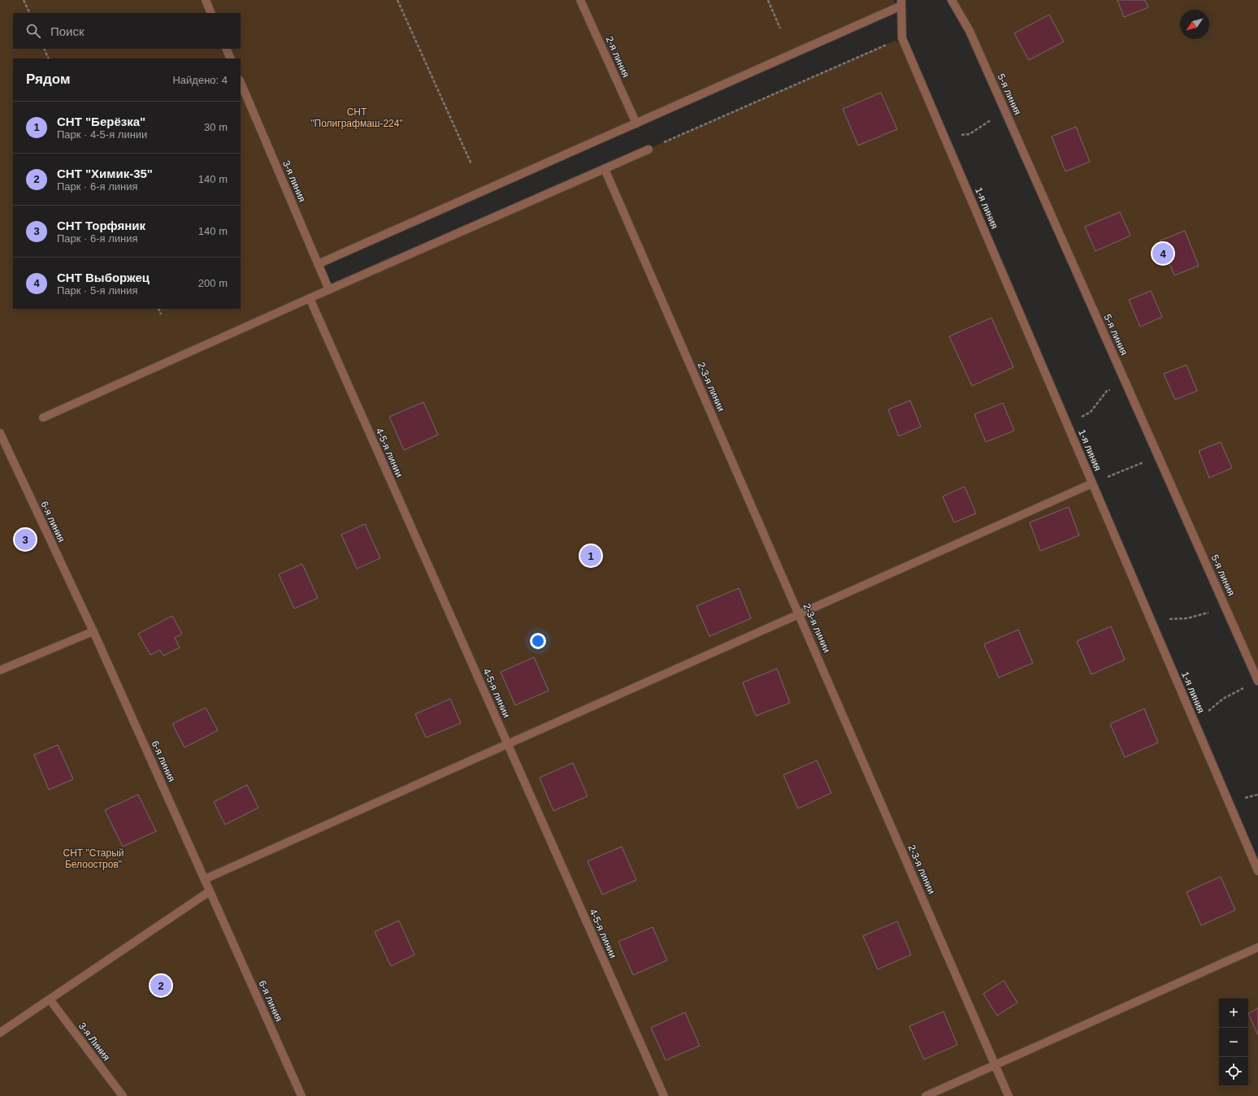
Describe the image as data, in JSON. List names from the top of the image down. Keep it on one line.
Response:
{"streets":{"street":["2-я линия","5-я линия","3-я линия","1-я линия","2-3-я линии","4-5-я линии","6-я линия","3-я Линия"]},"parks":["СНТ \"Полиграфмаш-224\"","СНТ \"Старый Белоостров\""],"north":"bottom left","page":{"search":"Поиск","heading":["Рядом","Найдено: 4"],"list":[{"mark":"1","name":"СНТ \"Берёзка\"","note":"Парк · 4-5-я линии","value":"30 m"},{"mark":"2","name":"СНТ \"Химик-35\"","note":"Парк · 6-я линия","value":"140 m"},{"mark":"3","name":"СНТ Торфяник","note":"Парк · 6-я линия","value":"140 m"},{"mark":"4","name":"СНТ Выборжец","note":"Парк · 5-я линия","value":"200 m"}],"pins":["4","3","1","2"],"map_buttons":["+","−"]}}
